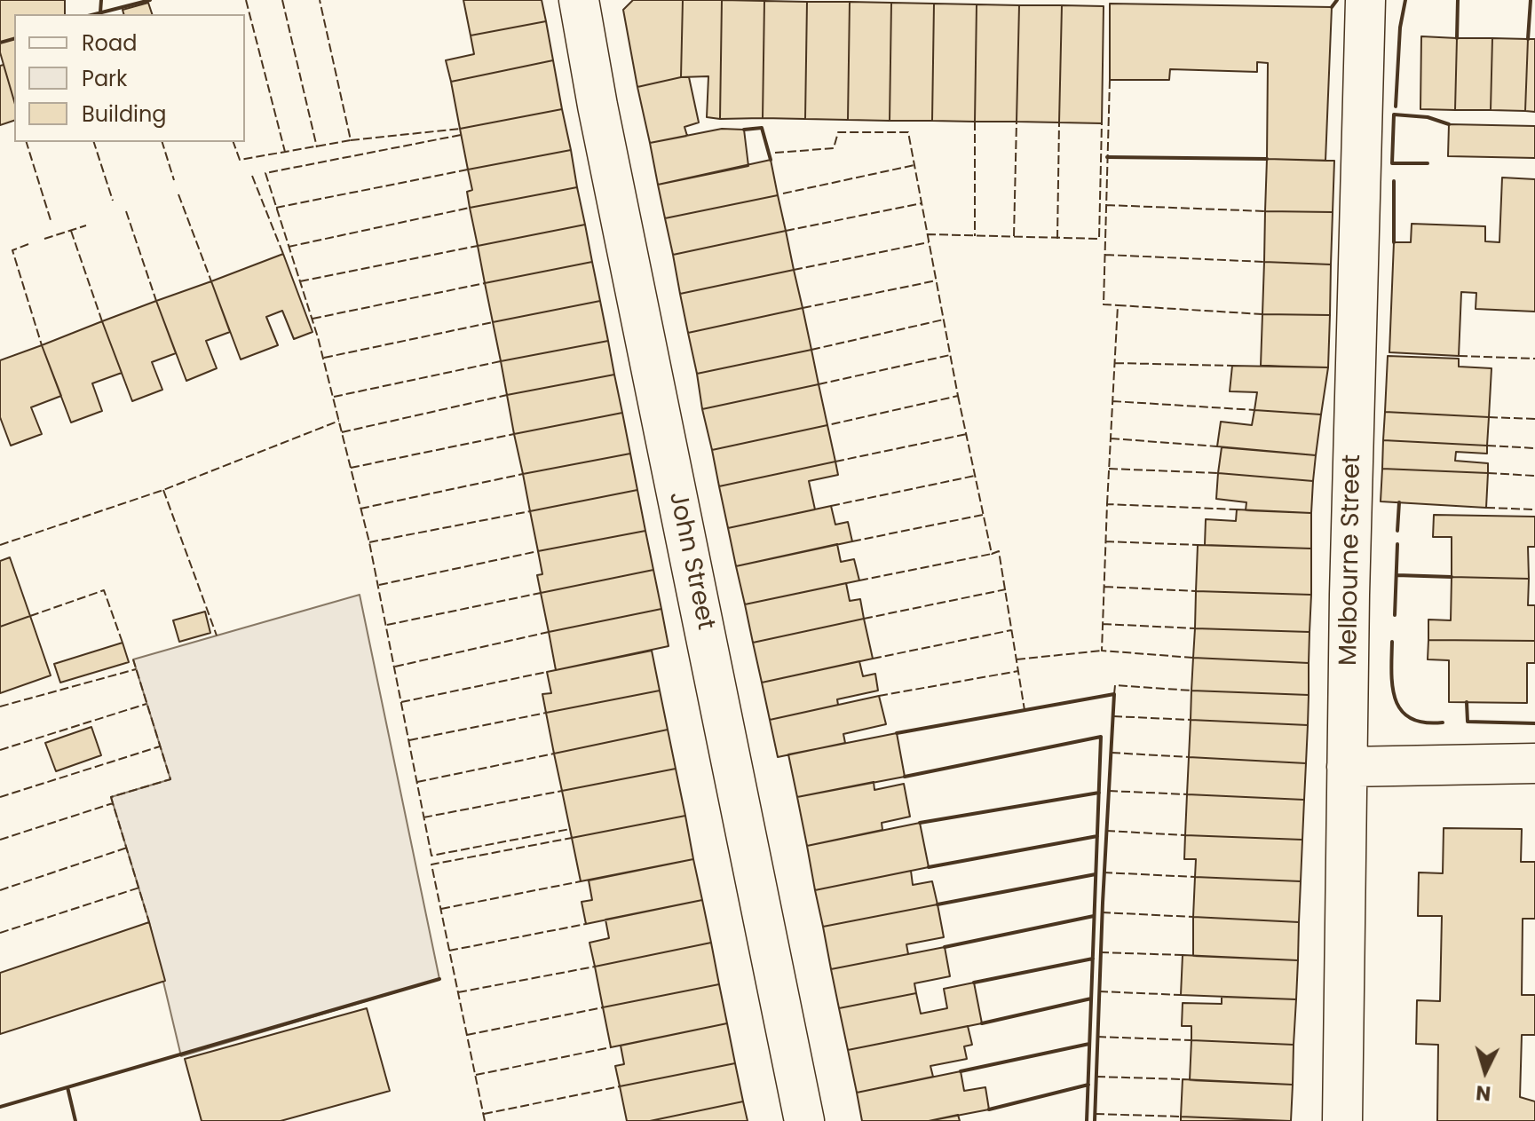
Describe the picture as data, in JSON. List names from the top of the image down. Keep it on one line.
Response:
{"streets":{"street":["Melbourne Street","John Street"]},"legend":["Road","Park","Building"],"north":"bottom"}
